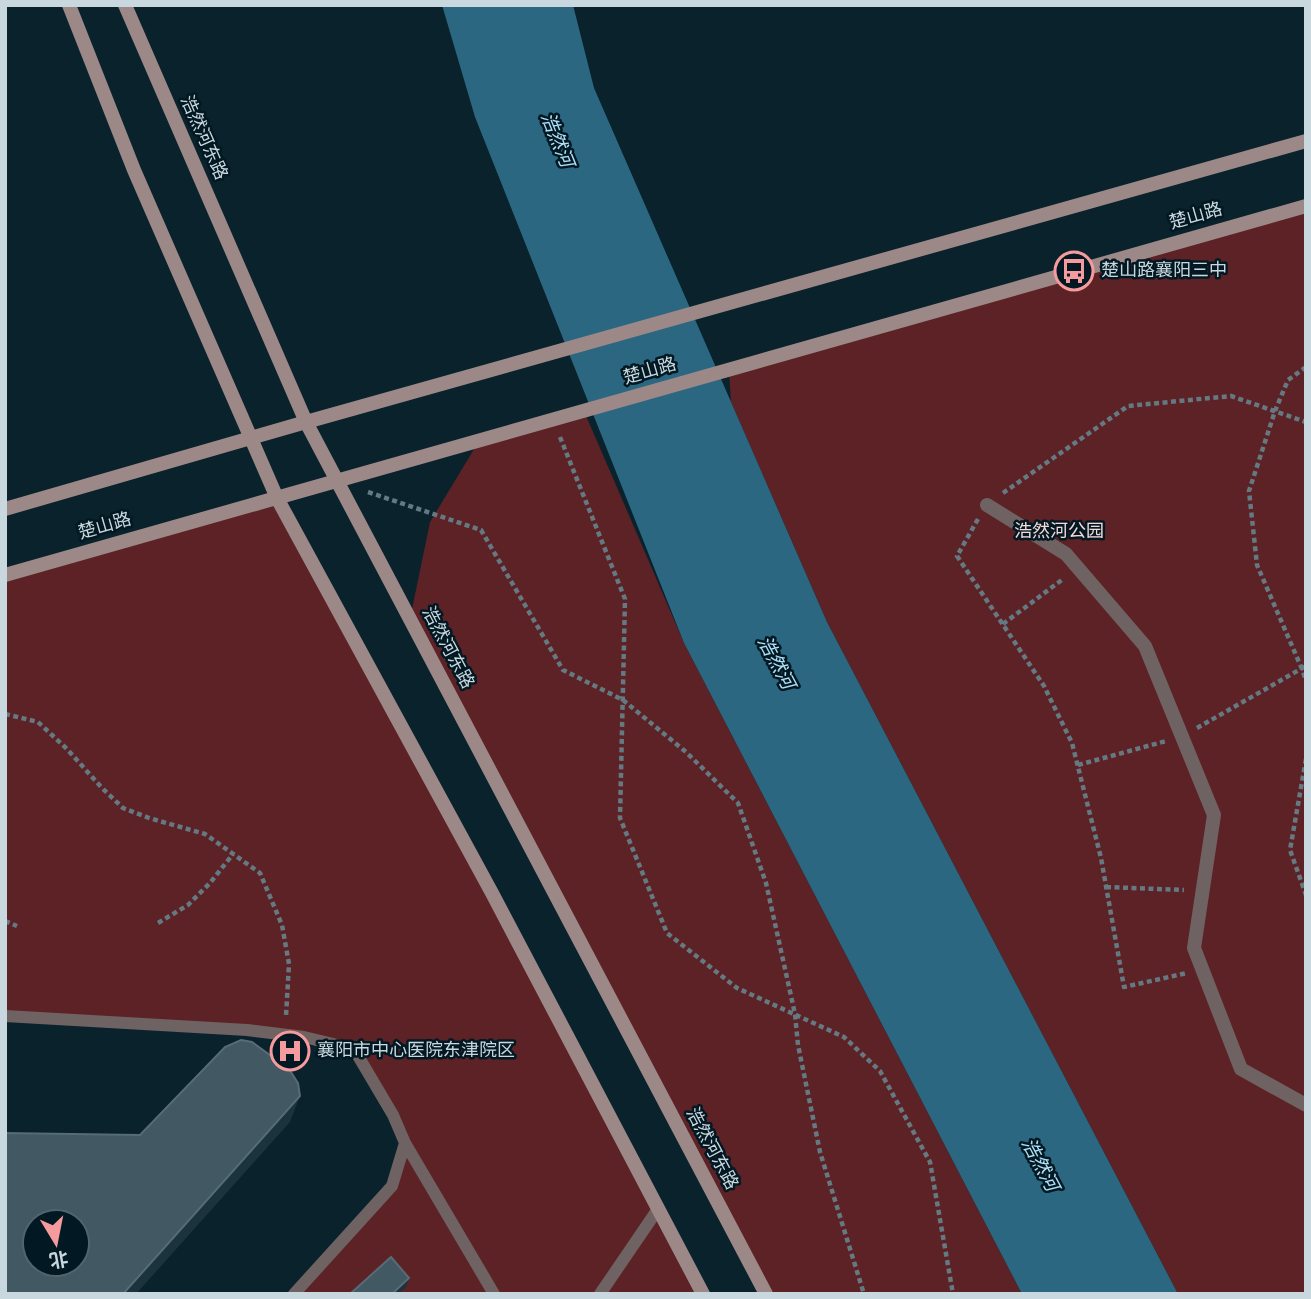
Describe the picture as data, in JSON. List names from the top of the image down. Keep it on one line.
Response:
{"streets":{"main road":["浩然河东路","楚山路"]},"crossings":[["浩然河东路","楚山路"]],"water":["浩然河"],"parks":["浩然河公园"],"places":{"bus stop":["楚山路襄阳三中"],"hospital":["襄阳市中心医院东津院区"]},"north":"bottom"}
